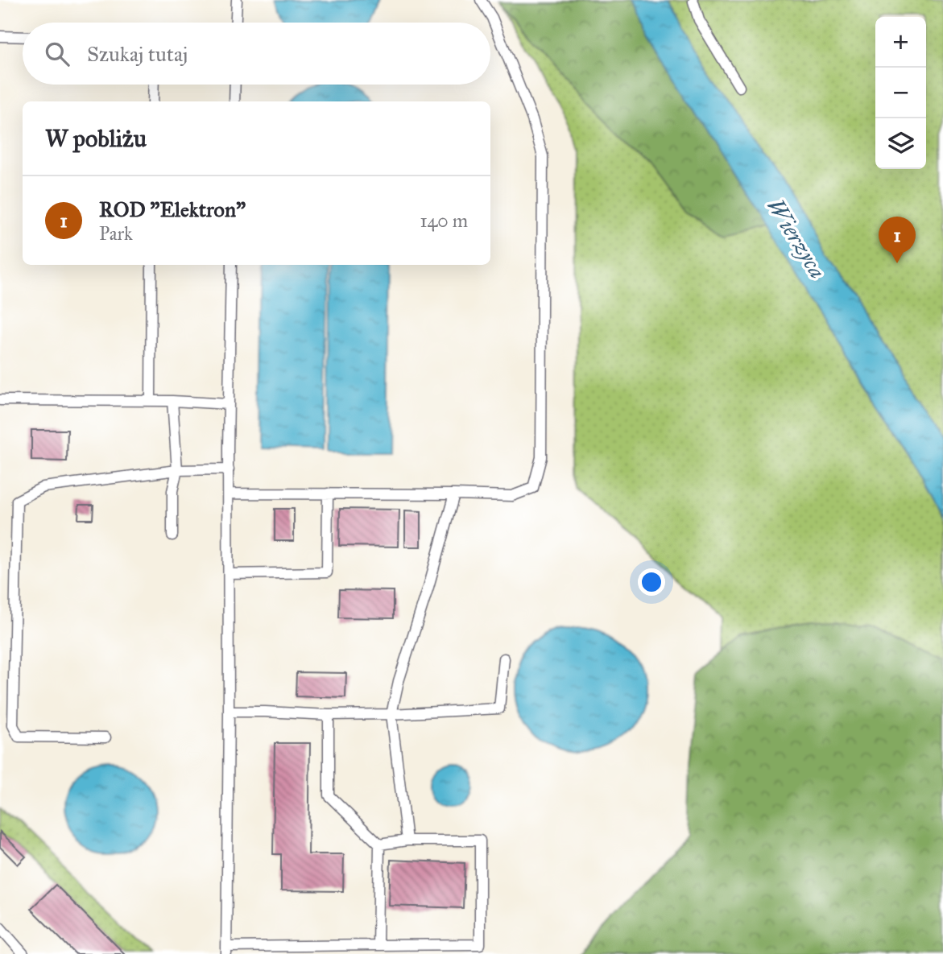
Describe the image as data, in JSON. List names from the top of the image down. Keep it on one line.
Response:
{"water":["Wierzyca"],"page":{"map_buttons":["+","−"],"search":"Szukaj tutaj","heading":"W pobliżu","list":[{"mark":"1","name":"ROD \"Elektron\"","note":"Park","value":"140 m"}],"pins":"1"}}
